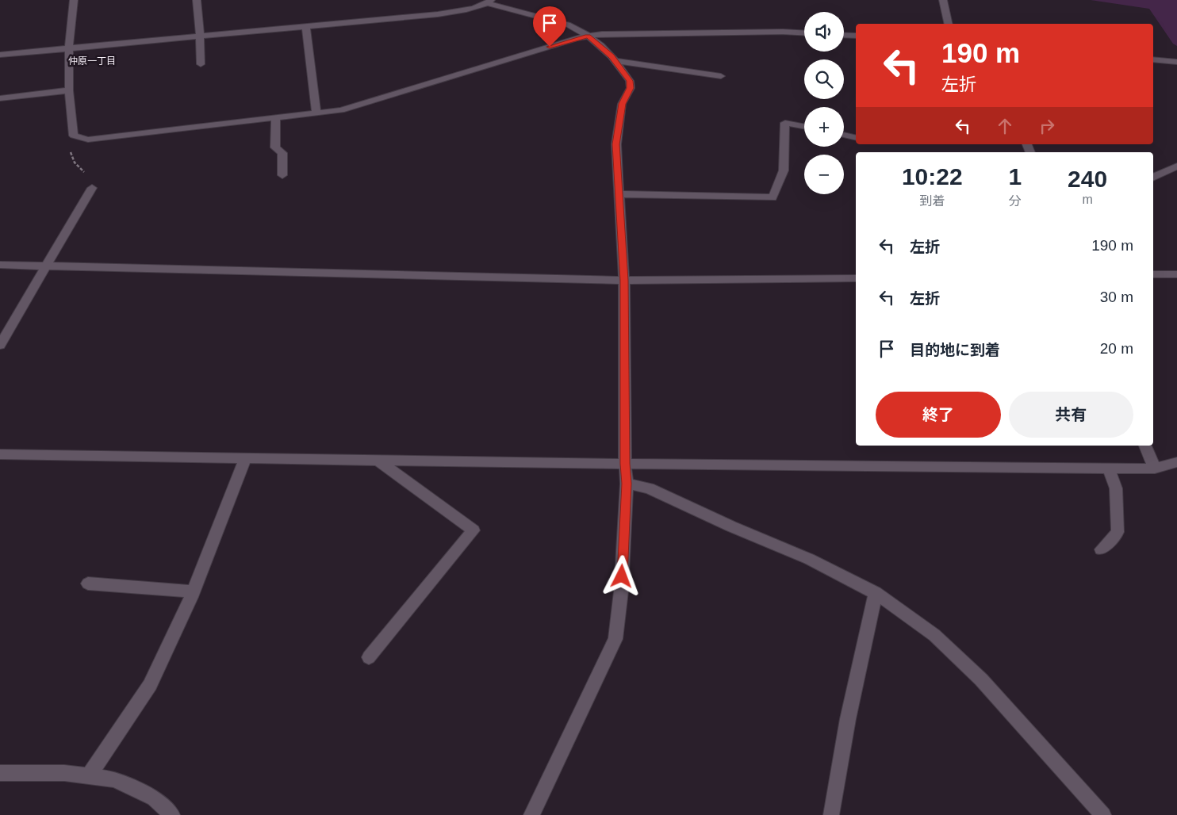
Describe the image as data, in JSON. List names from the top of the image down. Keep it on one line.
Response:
{"districts":["仲原一丁目"],"page":{"map_buttons":["+","−"],"turn":["190 m","左折"],"eta":["10:22","到着","1","分","240","m"],"list":[{"name":"左折","value":"190 m"},{"name":"左折","value":"30 m"},{"name":"目的地に到着","value":"20 m"}],"buttons":["終了","共有"]}}
